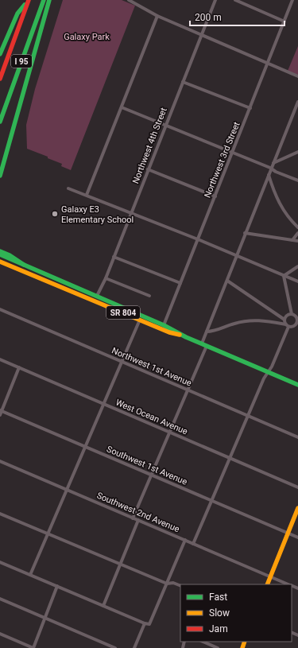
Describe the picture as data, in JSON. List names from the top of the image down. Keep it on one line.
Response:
{"streets":{"main road":["I 95","SR 804"],"street":["Northwest 4th Street","Northwest 3rd Street","Northwest 1st Avenue","West Ocean Avenue","Southwest 1st Avenue","Southwest 2nd Avenue"]},"crossings":[["Northwest 4th Street","SR 804"],["Northwest 3rd Street","SR 804"]],"parks":["Galaxy Park"],"places":["Galaxy E3 Elementary School"],"legend":["Fast","Slow","Jam"],"scale_bar":"200 m"}
